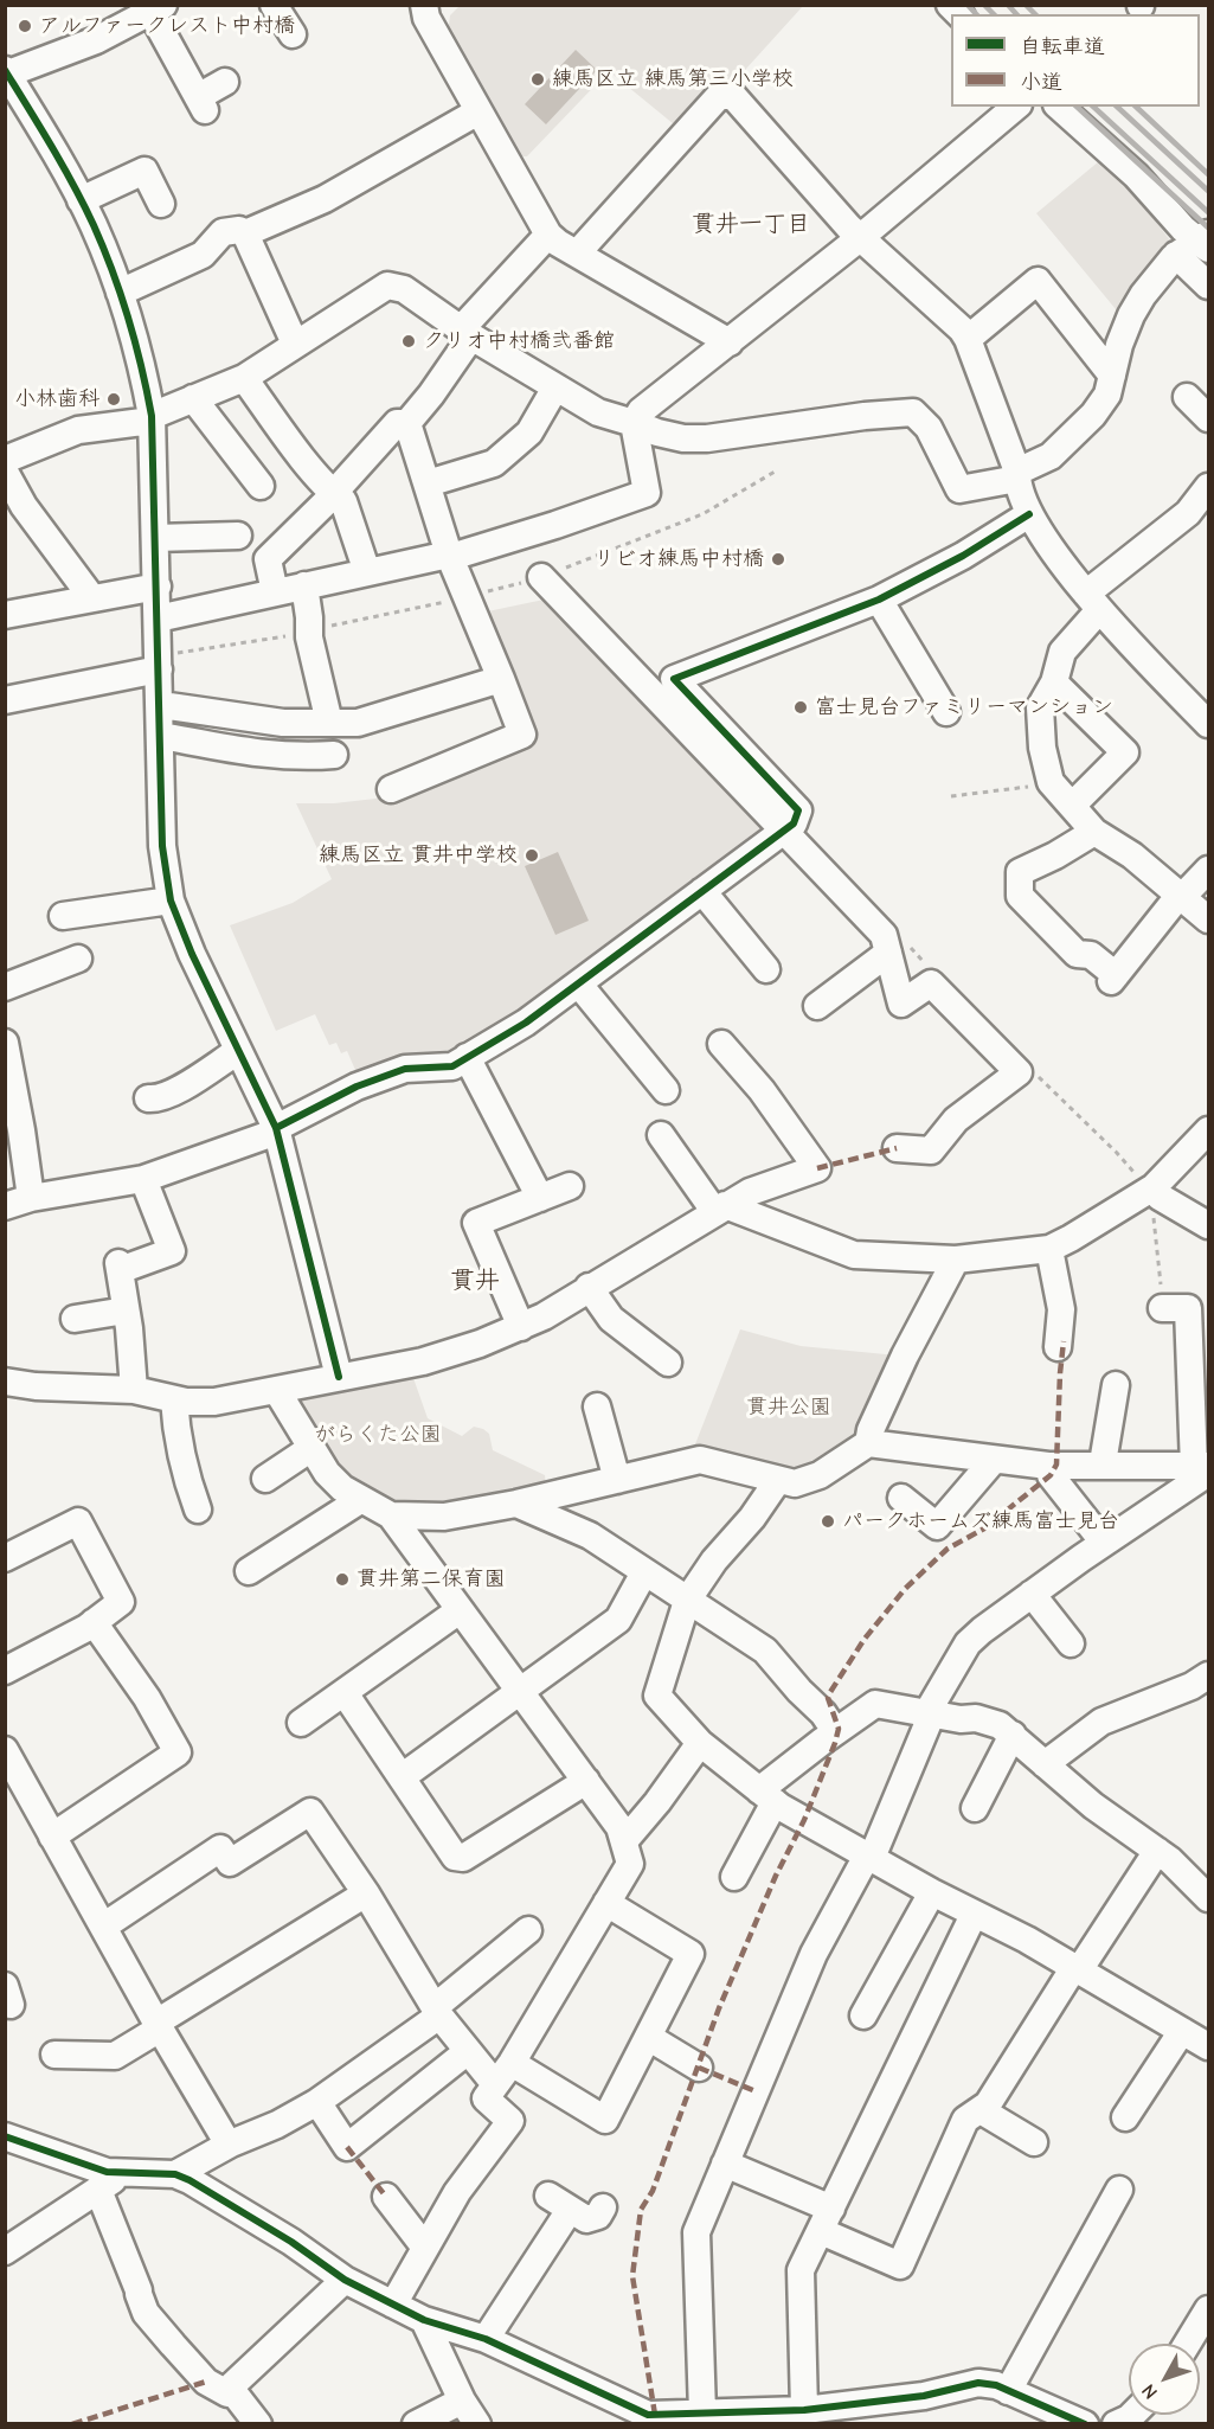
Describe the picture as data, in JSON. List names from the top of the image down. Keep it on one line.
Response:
{"districts":["貫井一丁目","貫井"],"parks":["貫井公園","がらくた公園"],"places":["アルファークレスト中村橋","練馬区立 練馬第三小学校","クリオ中村橋弐番館","小林歯科","リビオ練馬中村橋","富士見台ファミリーマンション","練馬区立 貫井中学校","パークホームズ練馬富士見台","貫井第二保育園"],"legend":["自転車道","小道"],"north":"bottom left"}
